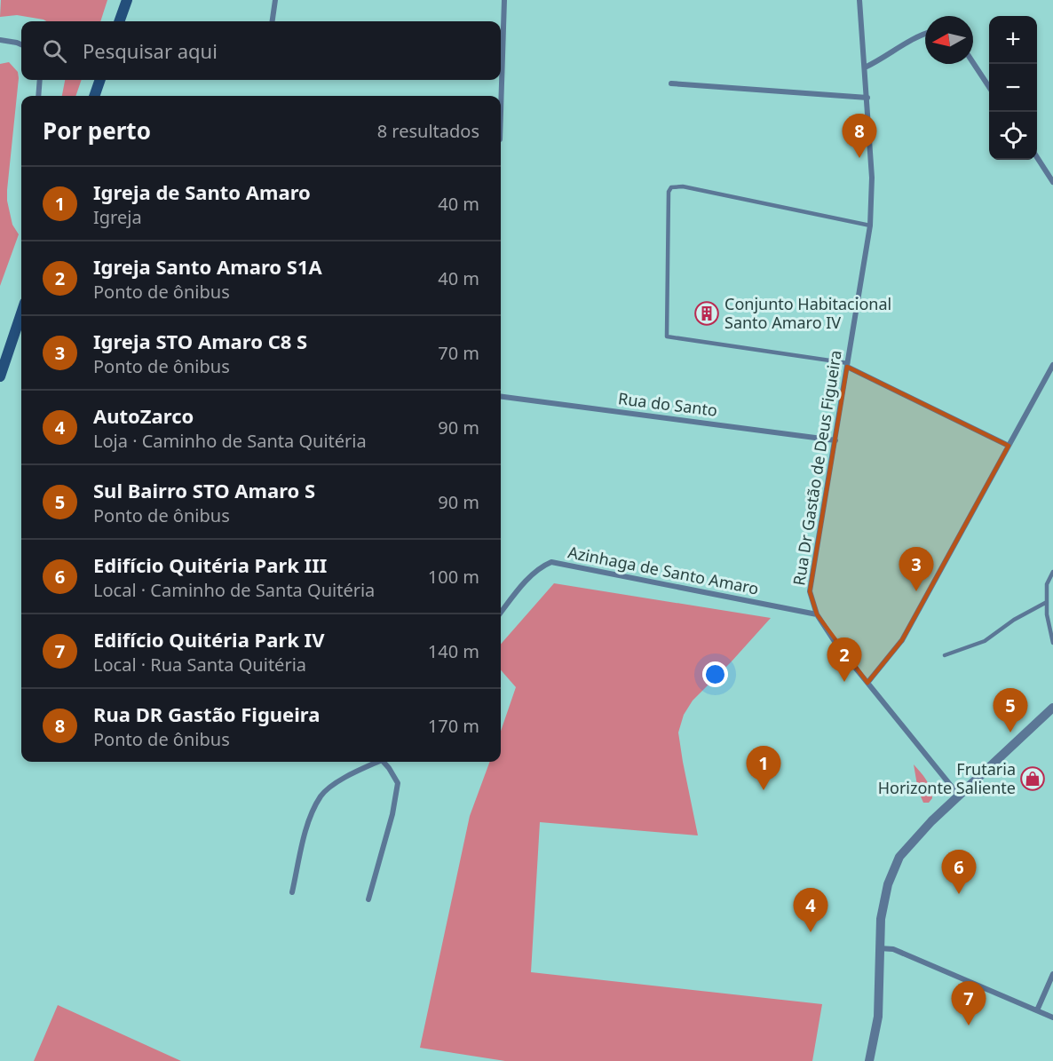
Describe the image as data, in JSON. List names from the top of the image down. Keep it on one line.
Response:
{"streets":{"street":["Rua do Santo","Rua Dr Gastão de Deus Figueira","Azinhaga de Santo Amaro"]},"crossings":[["Rua do Santo","Rua Dr Gastão de Deus Figueira"],["Rua Dr Gastão de Deus Figueira","Azinhaga de Santo Amaro"]],"places":{"building":["Conjunto Habitacional Santo Amaro IV"],"shop":["Frutaria Horizonte Saliente"]},"north":"left","page":{"map_buttons":["+","−"],"search":"Pesquisar aqui","heading":["Por perto","8 resultados"],"pins":["8","3","2","5","1","6","4","7"],"list":[{"mark":"1","name":"Igreja de Santo Amaro","note":"Igreja","value":"40 m"},{"mark":"2","name":"Igreja Santo Amaro S1A","note":"Ponto de ônibus","value":"40 m"},{"mark":"3","name":"Igreja STO Amaro C8 S","note":"Ponto de ônibus","value":"70 m"},{"mark":"4","name":"AutoZarco","note":"Loja · Caminho de Santa Quitéria","value":"90 m"},{"mark":"5","name":"Sul Bairro STO Amaro S","note":"Ponto de ônibus","value":"90 m"},{"mark":"6","name":"Edifício Quitéria Park III","note":"Local · Caminho de Santa Quitéria","value":"100 m"},{"mark":"7","name":"Edifício Quitéria Park IV","note":"Local · Rua Santa Quitéria","value":"140 m"},{"mark":"8","name":"Rua DR Gastão Figueira","note":"Ponto de ônibus","value":"170 m"}]}}
